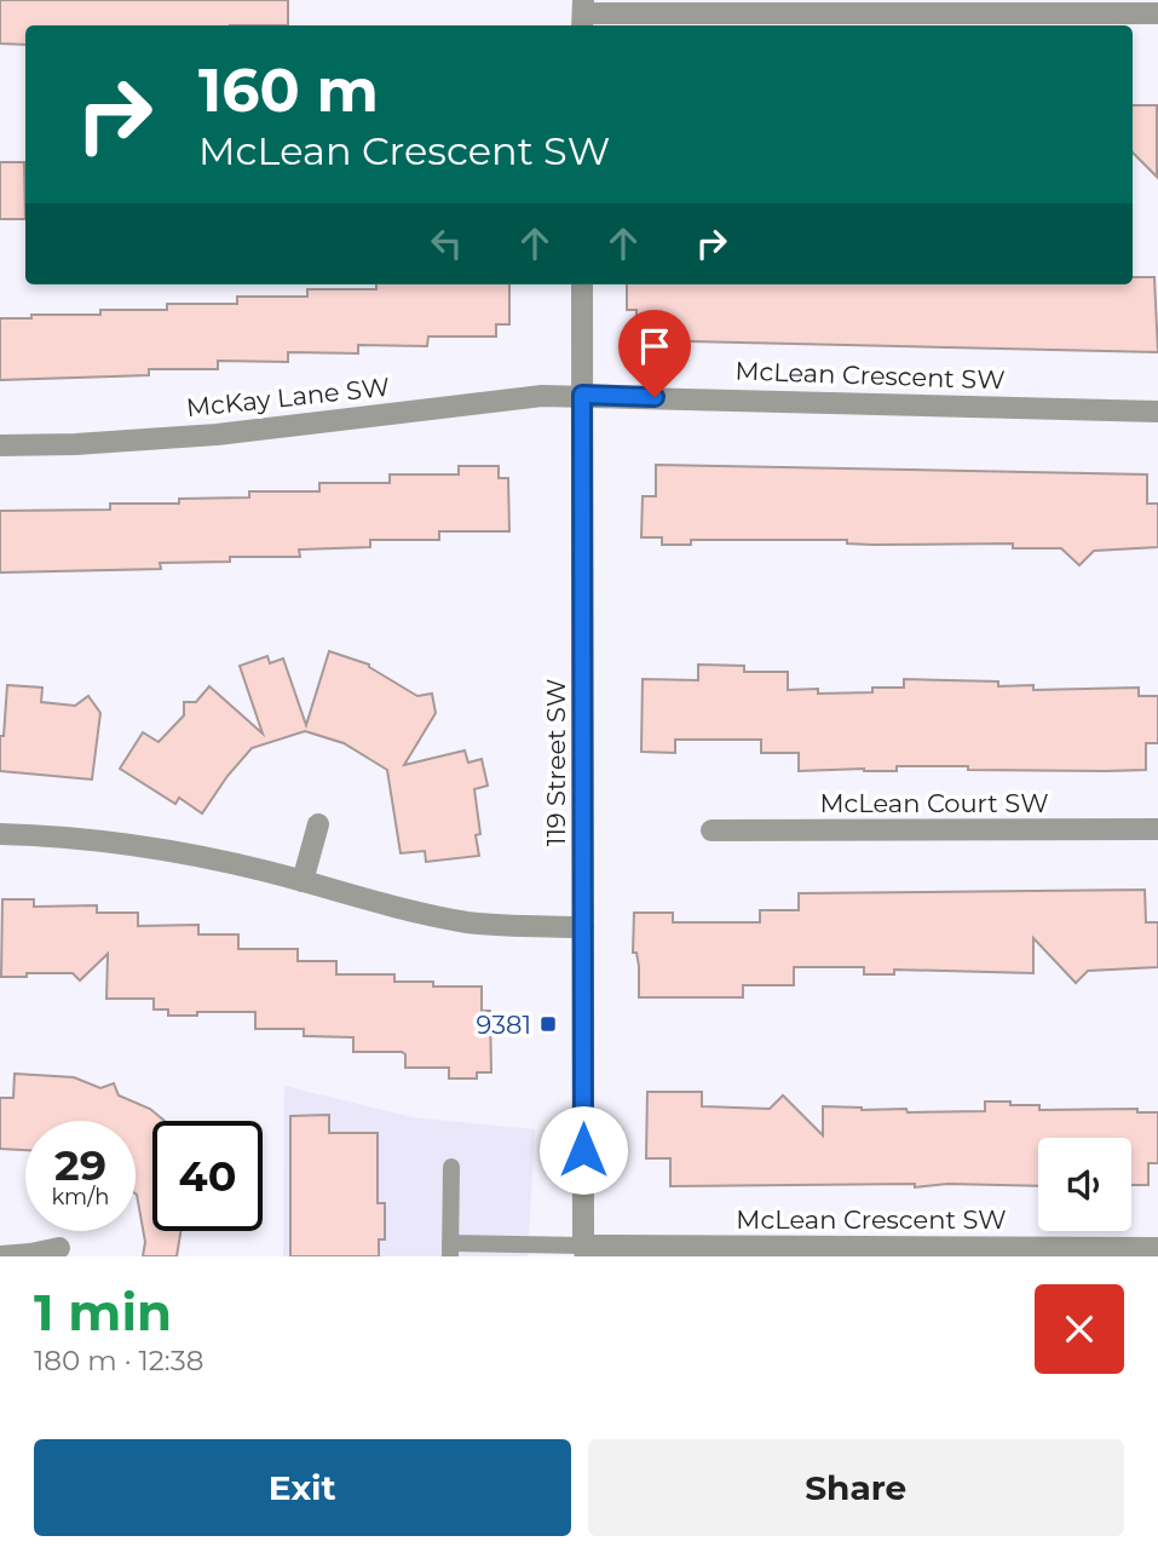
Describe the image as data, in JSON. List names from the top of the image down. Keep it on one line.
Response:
{"streets":{"street":["McLean Crescent SW","McKay Lane SW","119 Street SW","McLean Court SW"]},"crossings":[["McLean Crescent SW","McKay Lane SW"],["McLean Crescent SW","119 Street SW"],["McKay Lane SW","119 Street SW"]],"places":{"transit":["9381"]},"page":{"turn":["160 m","McLean Crescent SW"],"speed":"29 km/h","limit":"40","heading":["1 min","180 m · 12:38"],"buttons":["Exit","Share"]}}
